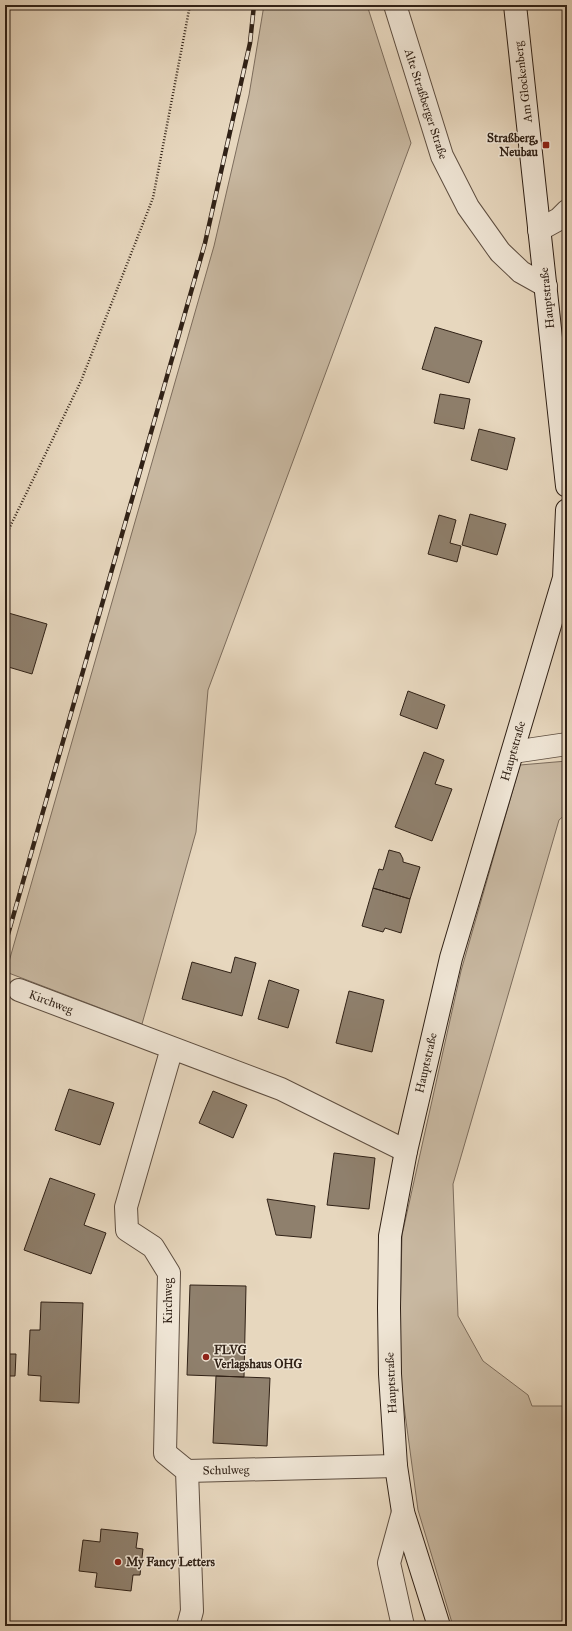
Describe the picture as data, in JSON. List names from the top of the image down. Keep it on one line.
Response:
{"streets":{"street":["Am Glockenberg","Alte Straßberger Straße","Hauptstraße","Kirchweg","Schulweg"]},"crossings":[["Am Glockenberg","Hauptstraße"],["Alte Straßberger Straße","Hauptstraße"],["Hauptstraße","Kirchweg"],["Hauptstraße","Schulweg"],["Kirchweg","Schulweg"]],"places":{"transit":["Straßberg, Neubau"],"other":["FLVG Verlagshaus OHG","My Fancy Letters"]}}
